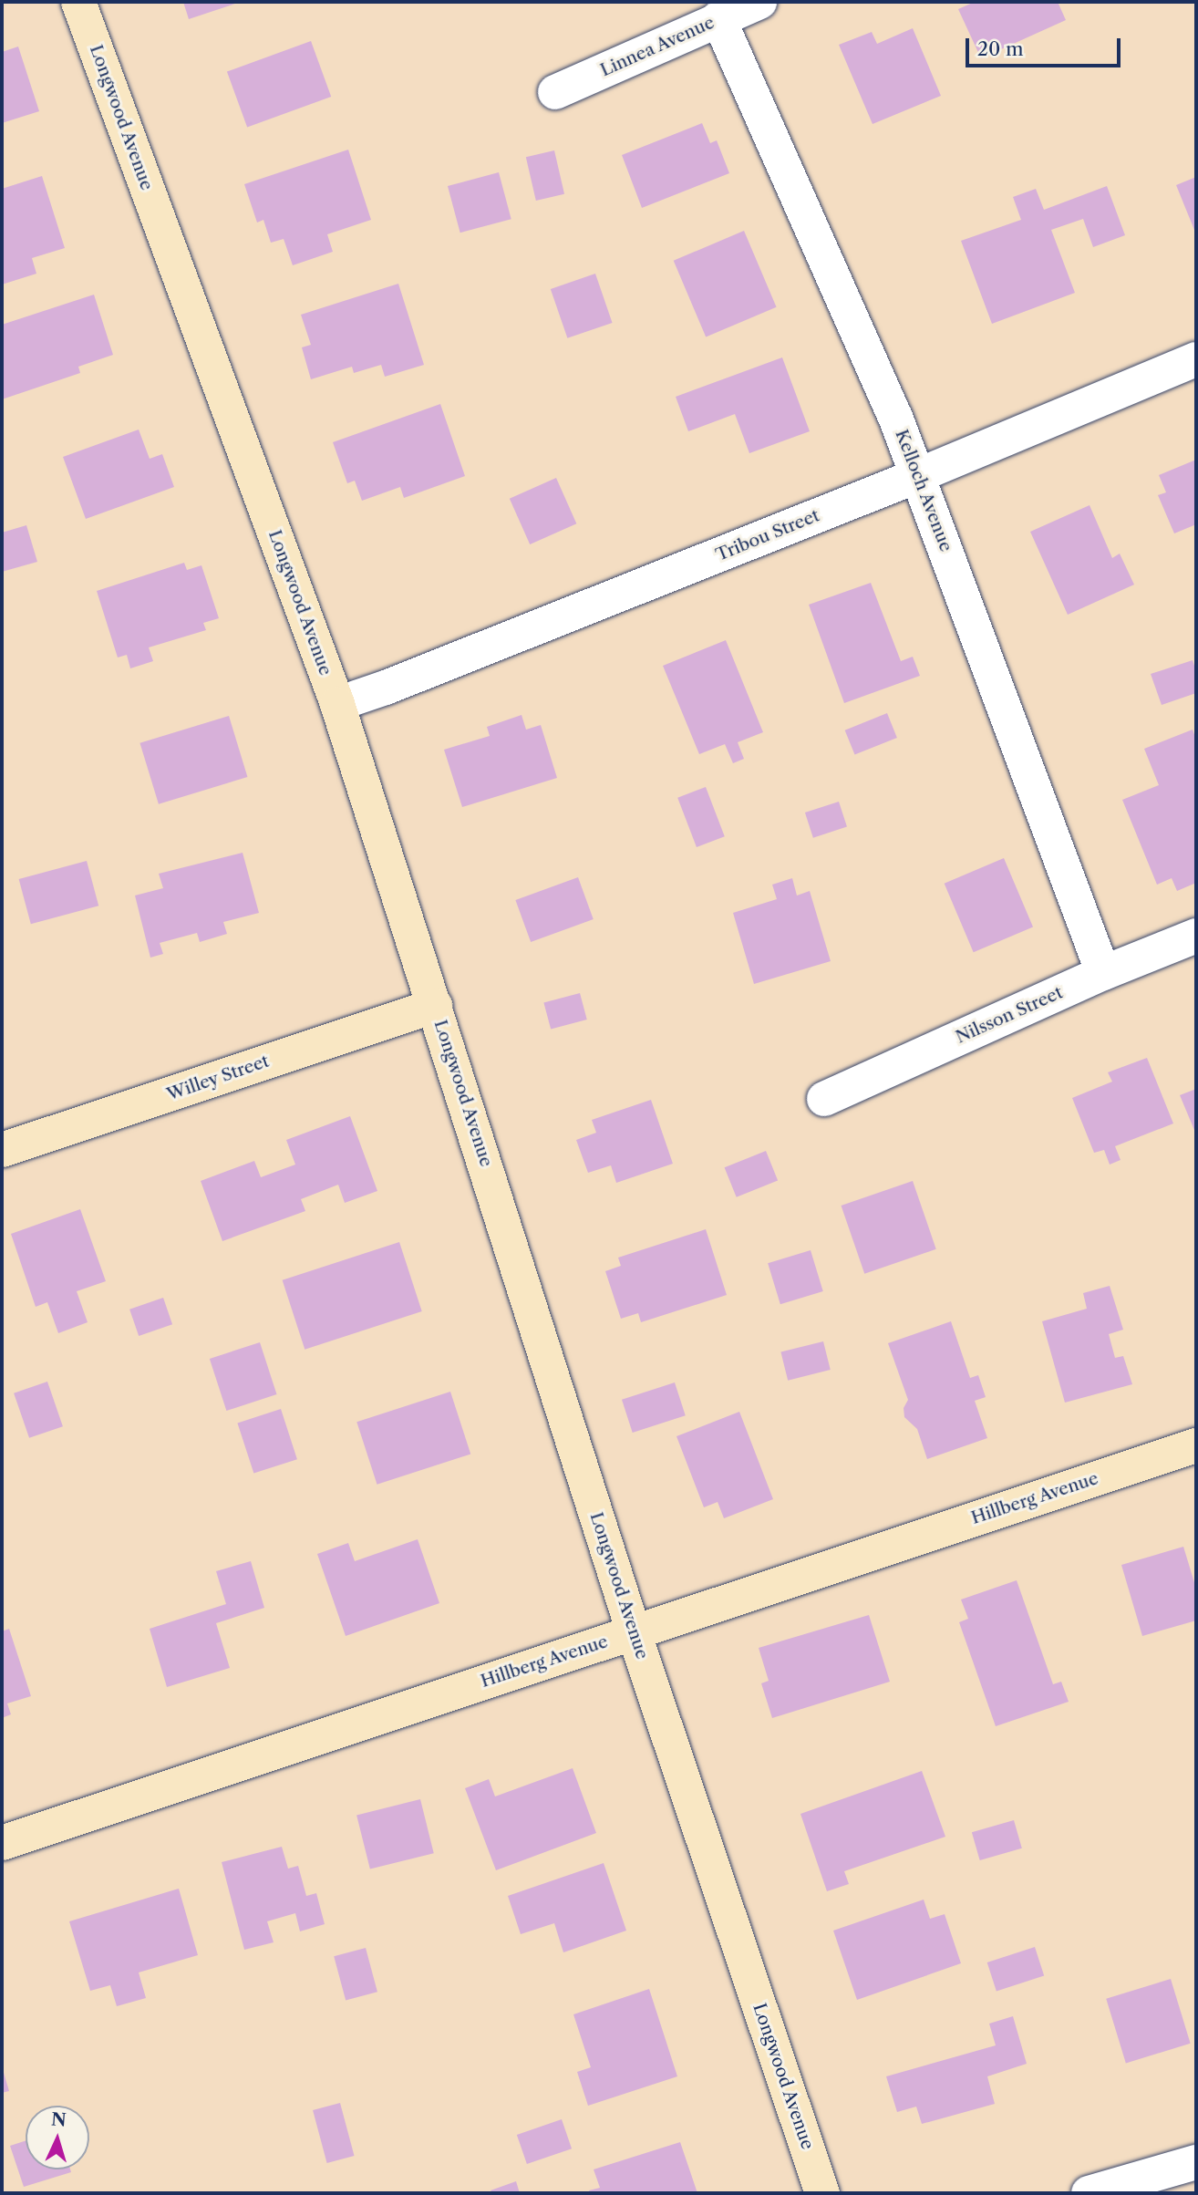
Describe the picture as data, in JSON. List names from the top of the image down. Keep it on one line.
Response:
{"streets":{"street":["Linnea Avenue","Longwood Avenue","Kelloch Avenue","Tribou Street","Nilsson Street","Willey Street","Hillberg Avenue"]},"crossings":[["Linnea Avenue","Kelloch Avenue"],["Longwood Avenue","Tribou Street"],["Longwood Avenue","Willey Street"],["Longwood Avenue","Hillberg Avenue"],["Kelloch Avenue","Tribou Street"],["Kelloch Avenue","Nilsson Street"]],"scale_bar":"20 m","north":"top"}
